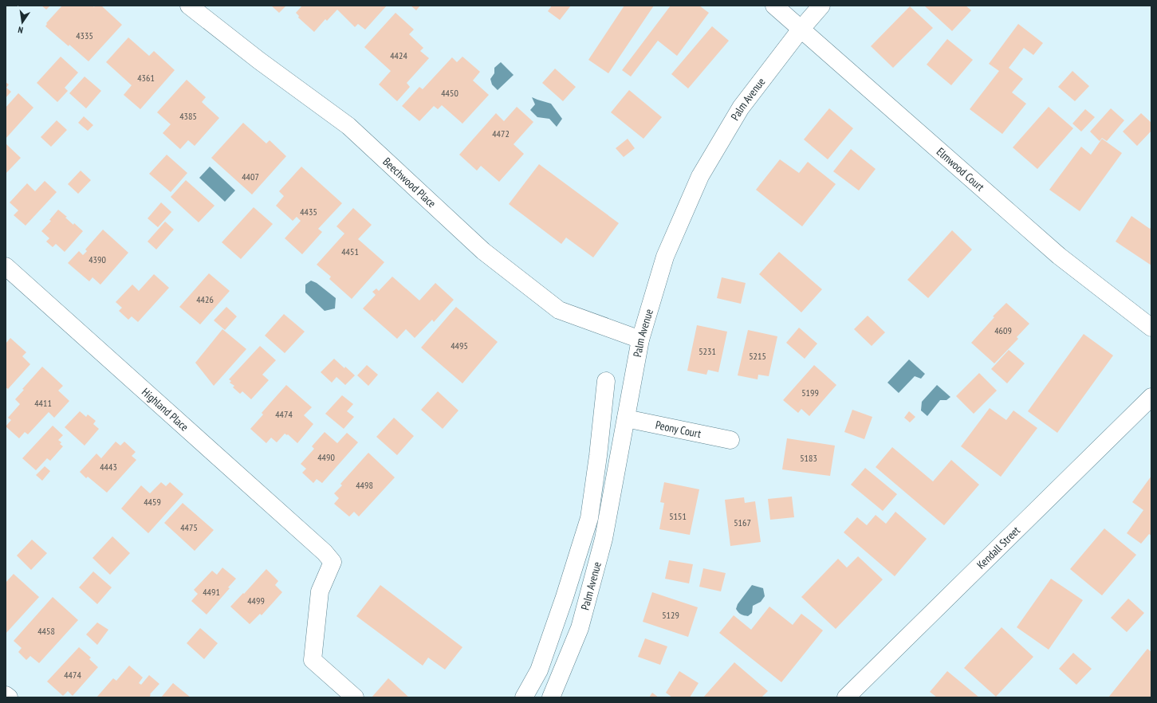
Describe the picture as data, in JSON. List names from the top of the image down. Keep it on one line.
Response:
{"streets":{"street":["Palm Avenue","Elmwood Court","Beechwood Place","Highland Place","Peony Court","Kendall Street"]},"crossings":[["Palm Avenue","Elmwood Court"],["Palm Avenue","Beechwood Place"],["Palm Avenue","Peony Court"]],"house_numbers":["4335","4424","4361","4450","4385","4472","4407","4435","4451","4390","4426","4609","4495","5231","5215","5199","4411","4474","4490","5183","4443","4498","4459","5151","5167","4475","4491","4499","5129","4458","4474"],"north":"bottom"}
